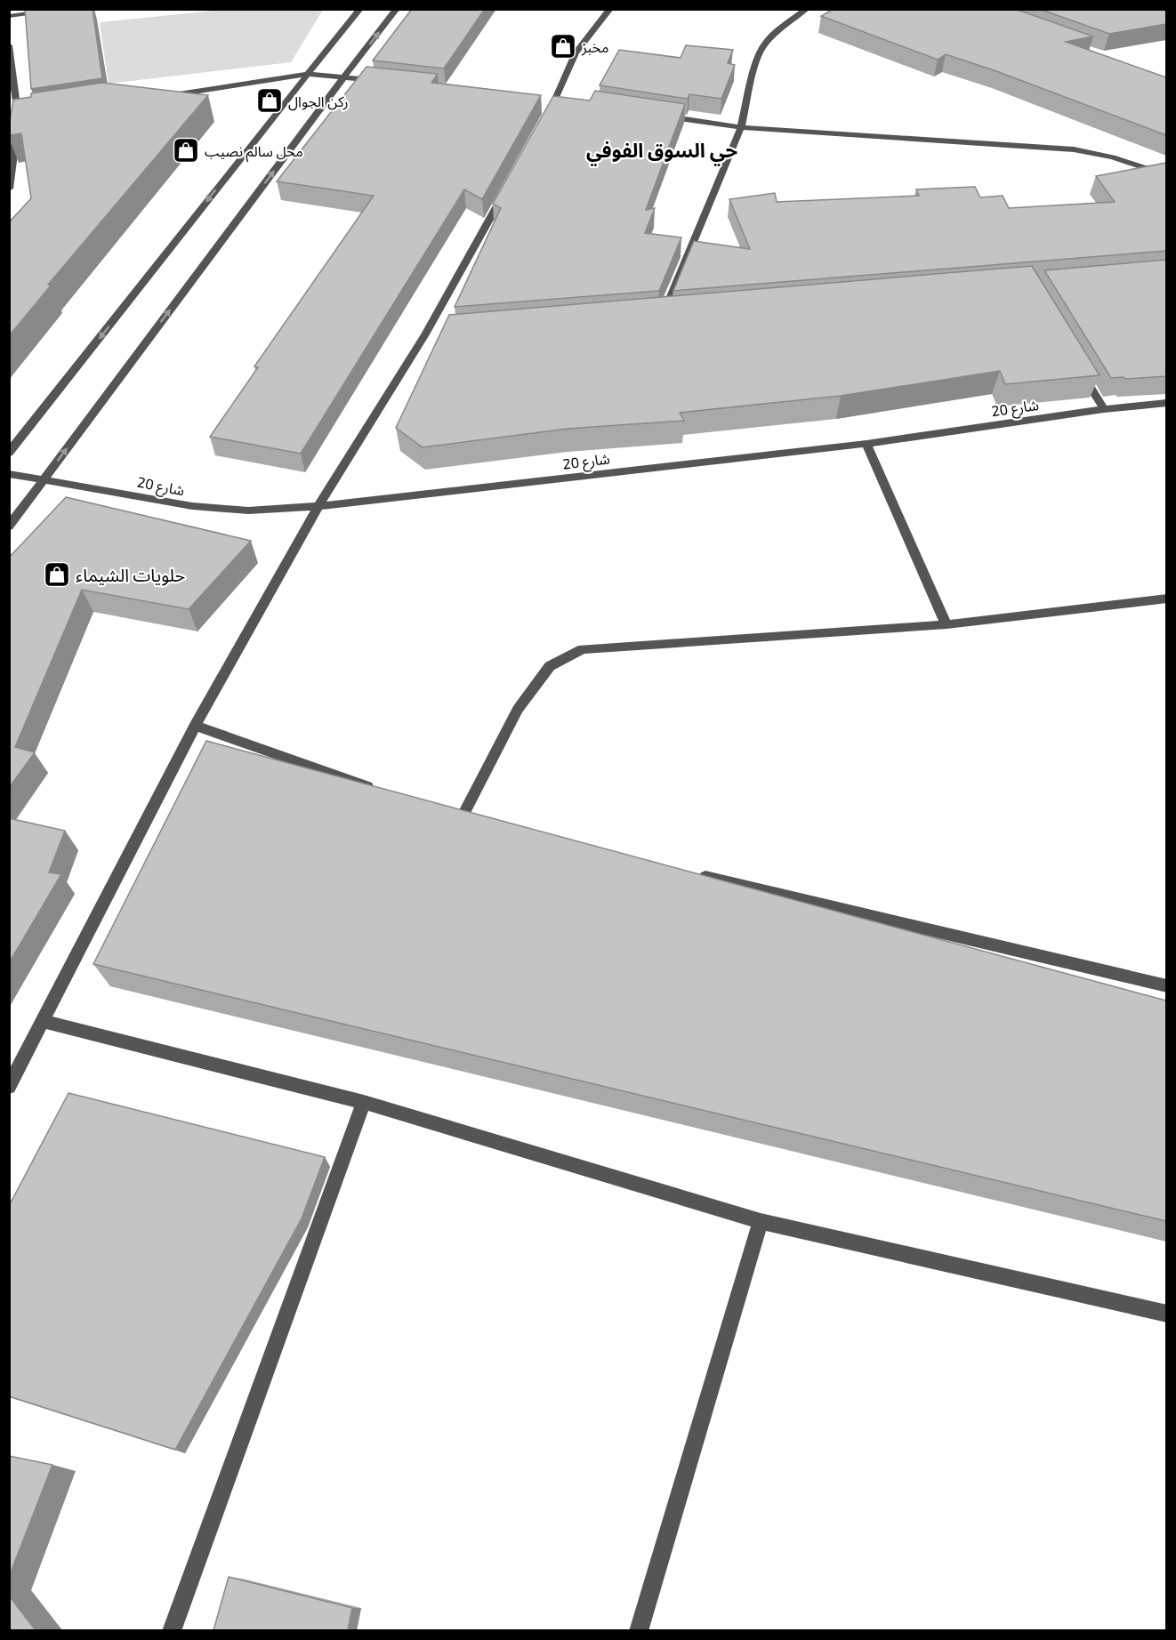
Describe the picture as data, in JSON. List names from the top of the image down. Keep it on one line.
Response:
{"streets":{"street":["شارع 20"]},"districts":["حي السوق الفوفي"],"places":{"shop":["مخبز","ركن الجوال","محل سالم نصيب","حلويات الشيماء"]}}
